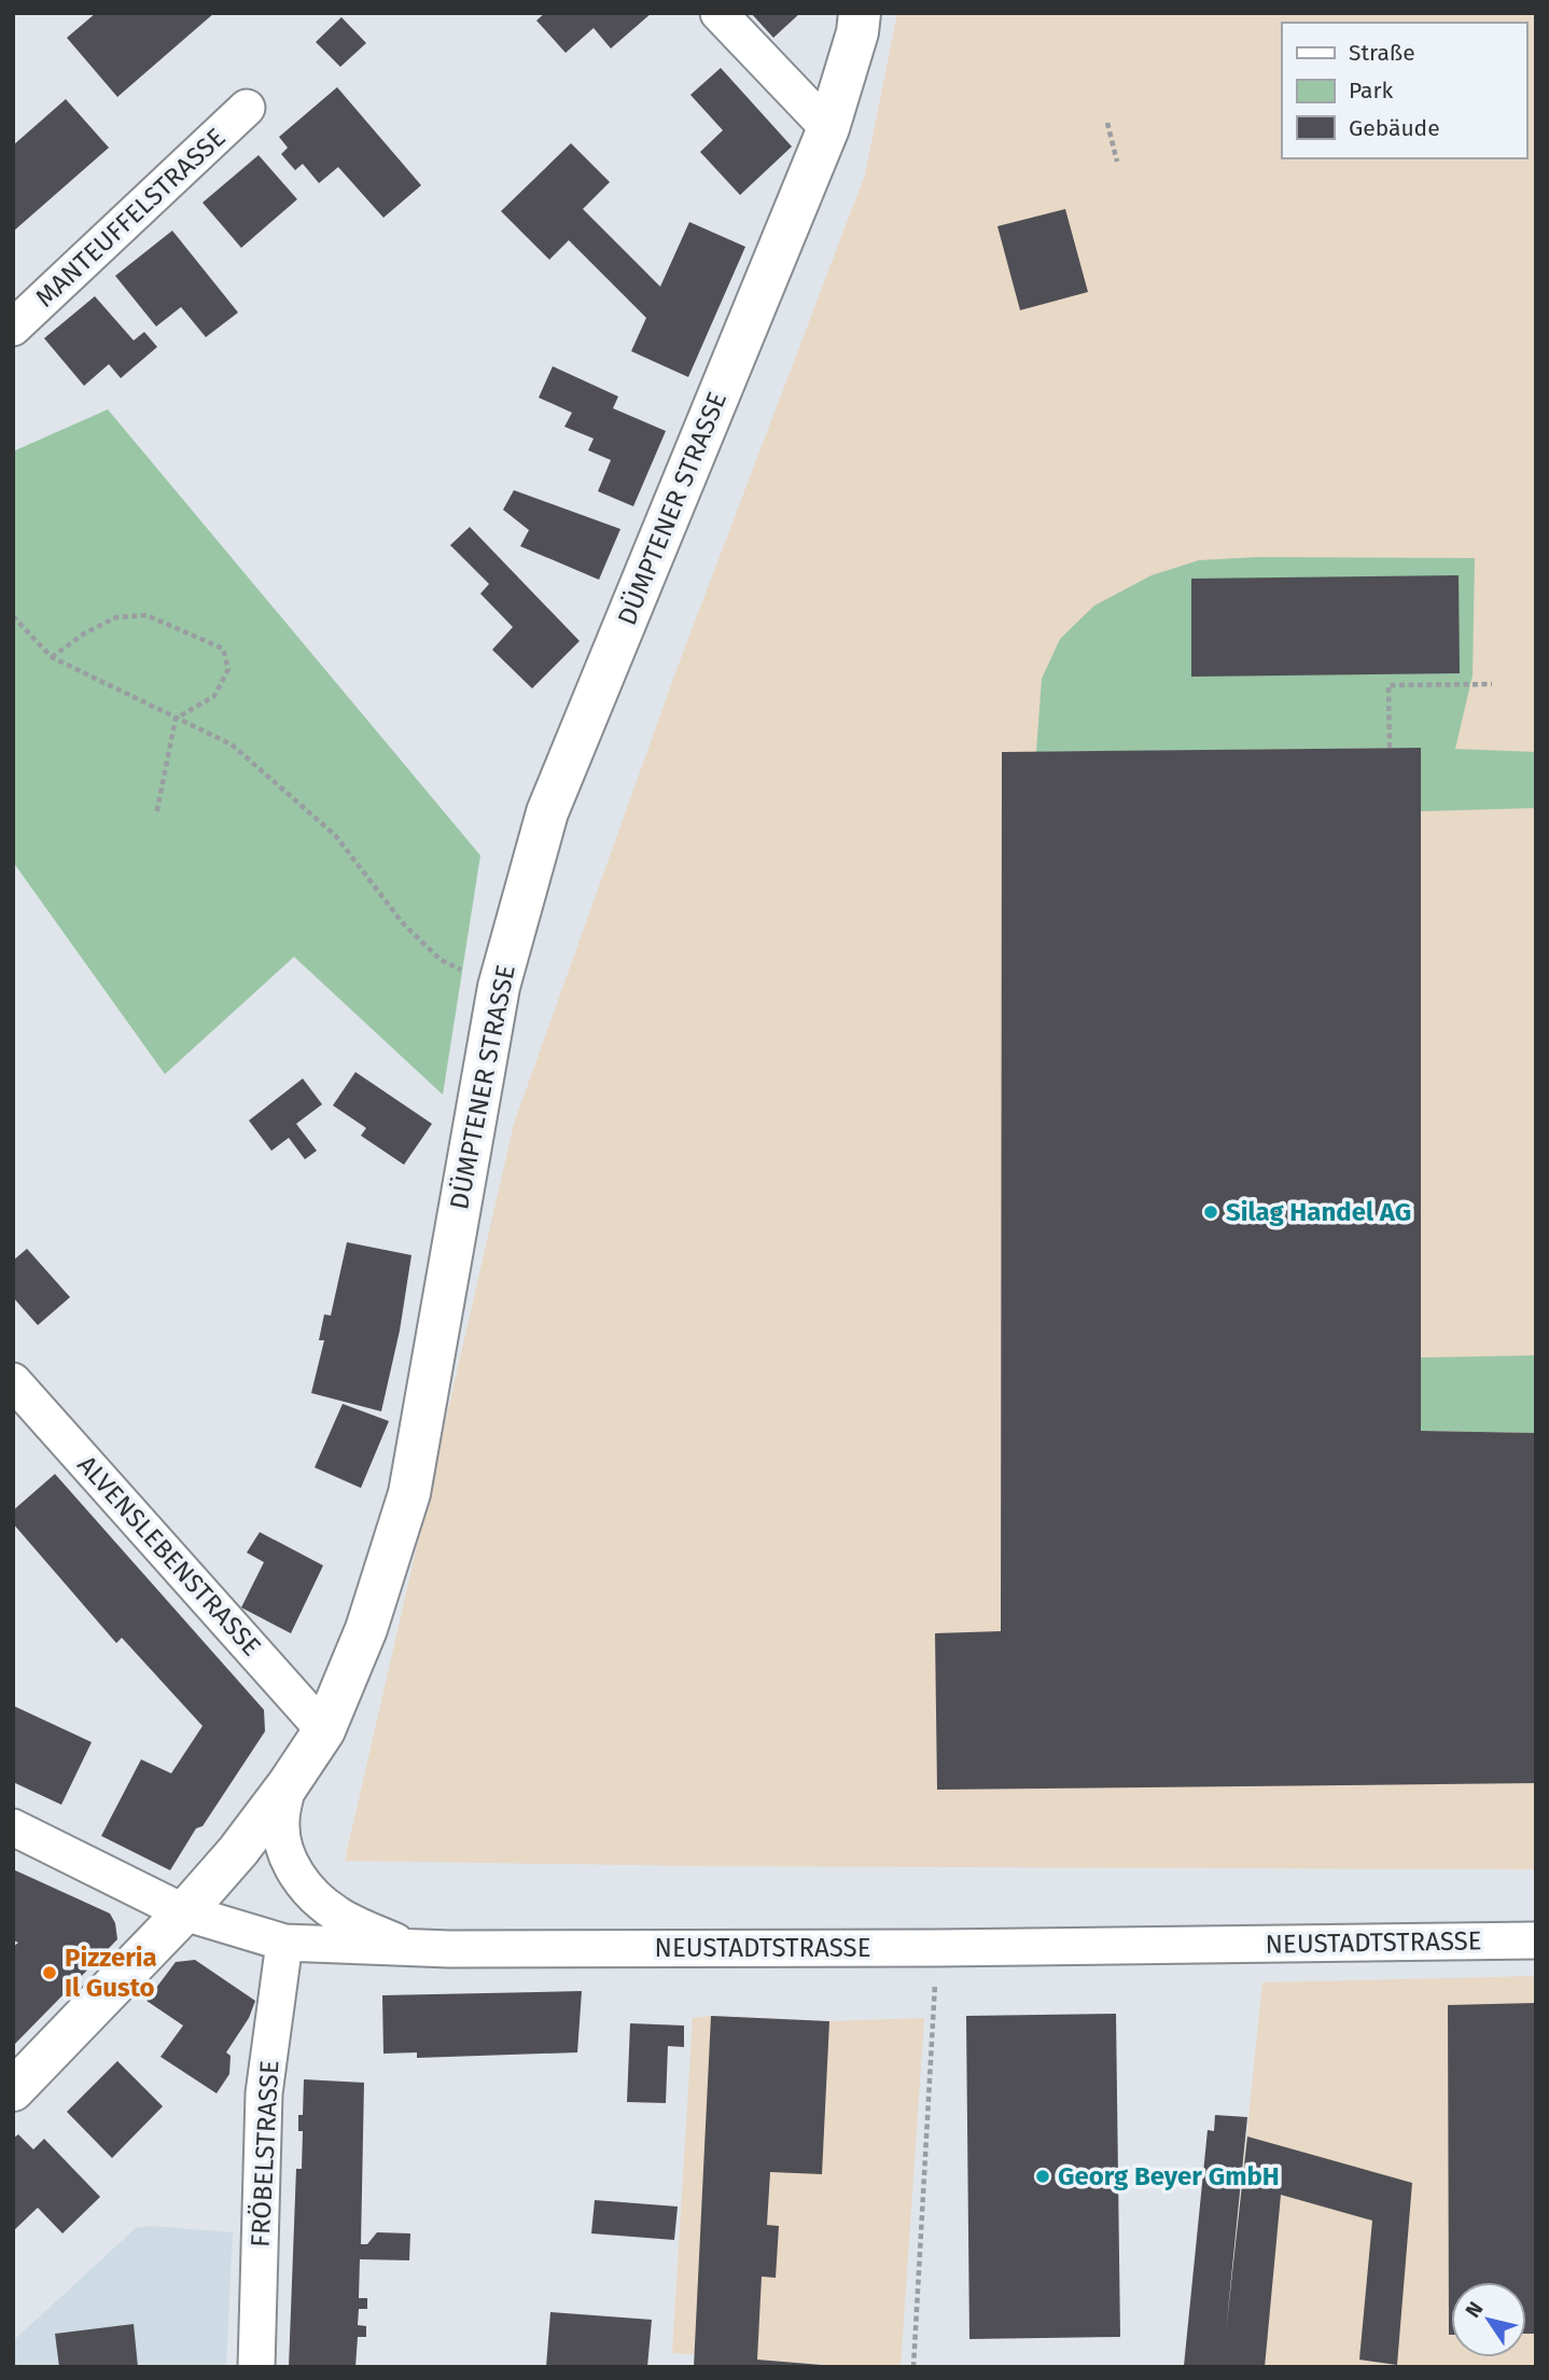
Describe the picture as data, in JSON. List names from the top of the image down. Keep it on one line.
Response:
{"streets":{"street":["MANTEUFFELSTRASSE","DÜMPTENER STRASSE","ALVENSLEBENSTRASSE","NEUSTADTSTRASSE","FRÖBELSTRASSE"]},"crossings":[["DÜMPTENER STRASSE","ALVENSLEBENSTRASSE"],["DÜMPTENER STRASSE","NEUSTADTSTRASSE"],["NEUSTADTSTRASSE","FRÖBELSTRASSE"]],"places":["Silag Handel AG","Pizzeria Il Gusto","Georg Beyer GmbH"],"legend":["Straße","Park","Gebäude"],"north":"top left"}
